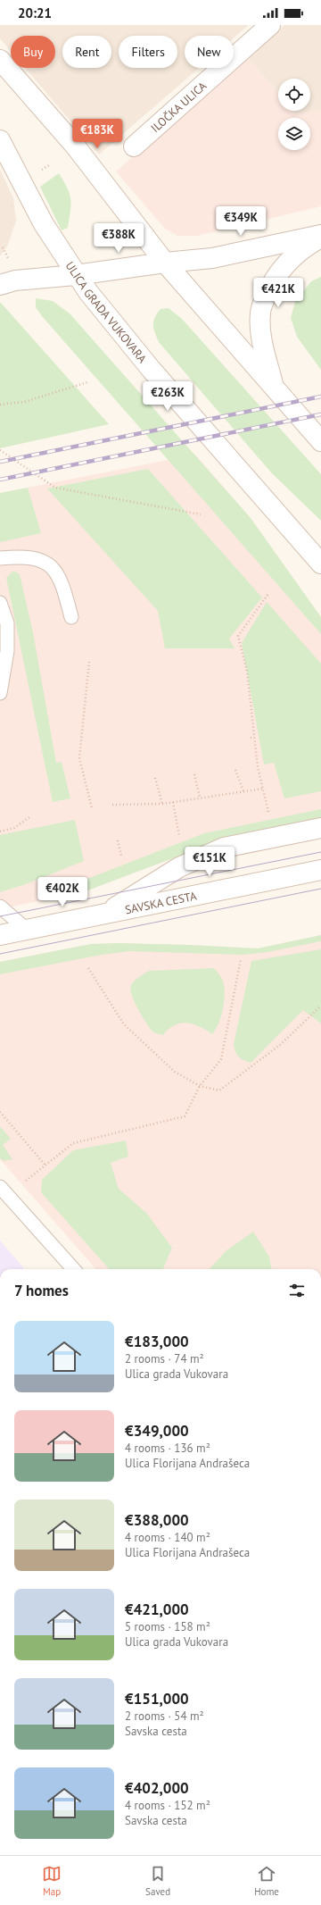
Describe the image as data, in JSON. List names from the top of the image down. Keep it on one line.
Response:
{"streets":{"main road":["ILOČKA ULICA","ULICA GRADA VUKOVARA","SAVSKA CESTA"]},"page":{"status":"20:21","chip":["Buy","Rent","Filters","New"],"price":["€183K","€349K","€388K","€421K","€263K","€151K","€402K"],"heading":"7 homes","list":[{"name":"€183,000","note":"2 rooms · 74 m² · Ulica grada Vukovara"},{"name":"€349,000","note":"4 rooms · 136 m² · Ulica Florijana Andrašeca"},{"name":"€388,000","note":"4 rooms · 140 m² · Ulica Florijana Andrašeca"},{"name":"€421,000","note":"5 rooms · 158 m² · Ulica grada Vukovara"},{"name":"€151,000","note":"2 rooms · 54 m² · Savska cesta"},{"name":"€402,000","note":"4 rooms · 152 m² · Savska cesta"}],"tabs":["Map","Saved","Home"]}}
